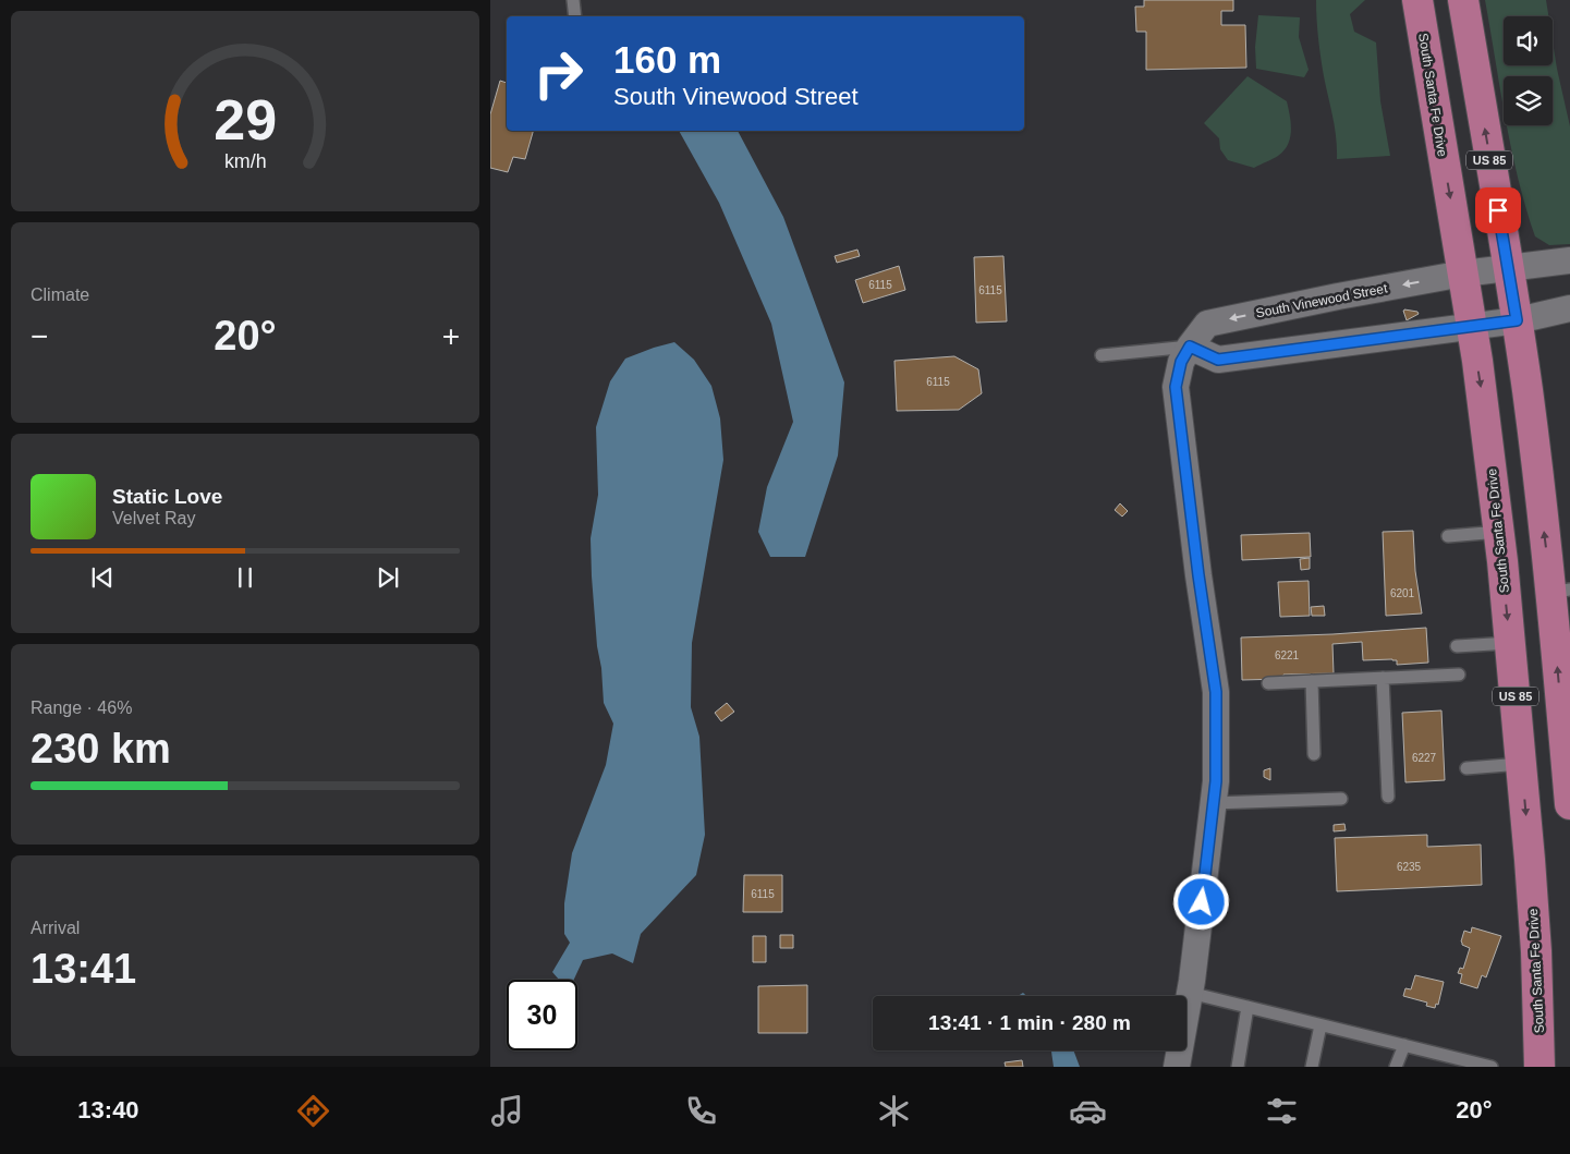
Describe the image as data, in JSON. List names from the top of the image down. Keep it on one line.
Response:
{"streets":{"highway":["South Santa Fe Drive","US 85"],"street":["South Vinewood Street"]},"crossings":[["South Santa Fe Drive","South Vinewood Street"],["US 85","South Vinewood Street"]],"house_numbers":["6115","6115","6115","6201","6221","6227","6235","6115"],"page":{"turn":["160 m","South Vinewood Street"],"tile":["Climate",["Range · 46%","230 km"],["Arrival","13:41"]],"heat":["−","20°","+"],"song":["Static Love","Velvet Ray"],"limit":"30","trip":"13:41 · 1 min · 280 m","tabs":["13:40","20°"],"gauge":["29","km/h"]}}
